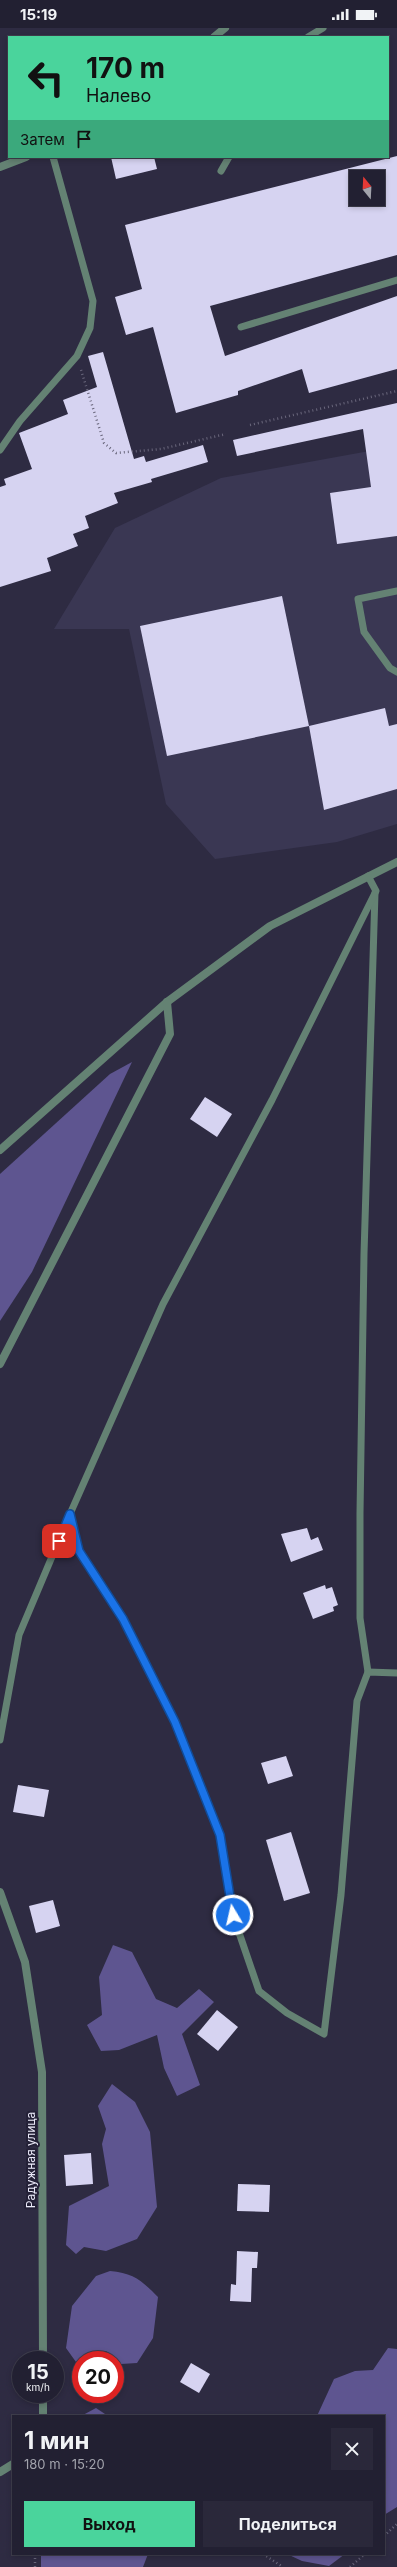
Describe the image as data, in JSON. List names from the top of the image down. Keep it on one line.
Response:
{"streets":{"street":["Радужная улица"]},"north":"top","page":{"status":"15:19","turn":["170 m","Налево"],"then":"Затем","speed":"15 km/h","limit":"20","heading":["1 мин","180 m · 15:20"],"buttons":["Выход","Поделиться"]}}
